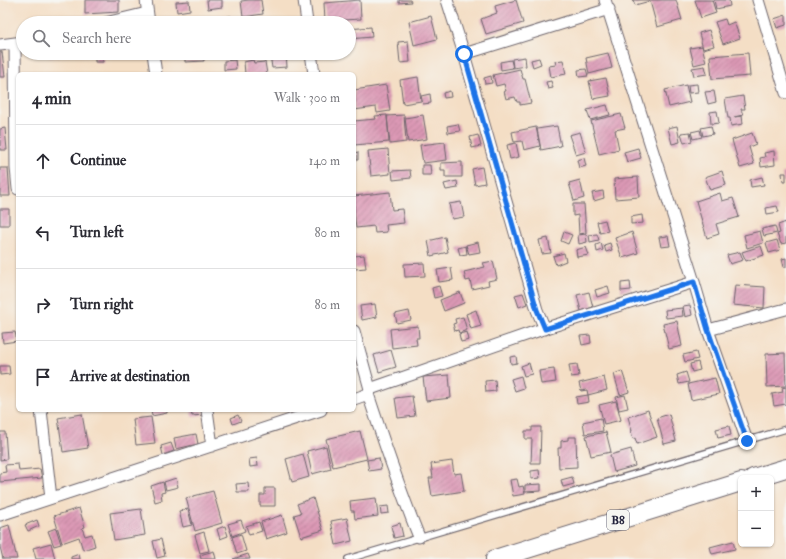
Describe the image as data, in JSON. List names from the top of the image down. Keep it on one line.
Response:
{"streets":{"highway":["B8"]},"page":{"search":"Search here","heading":["4 min","Walk · 300 m"],"list":[["Continue","140 m"],["Turn left","80 m"],["Turn right","80 m"],"Arrive at destination"],"map_buttons":["+","−"]}}
